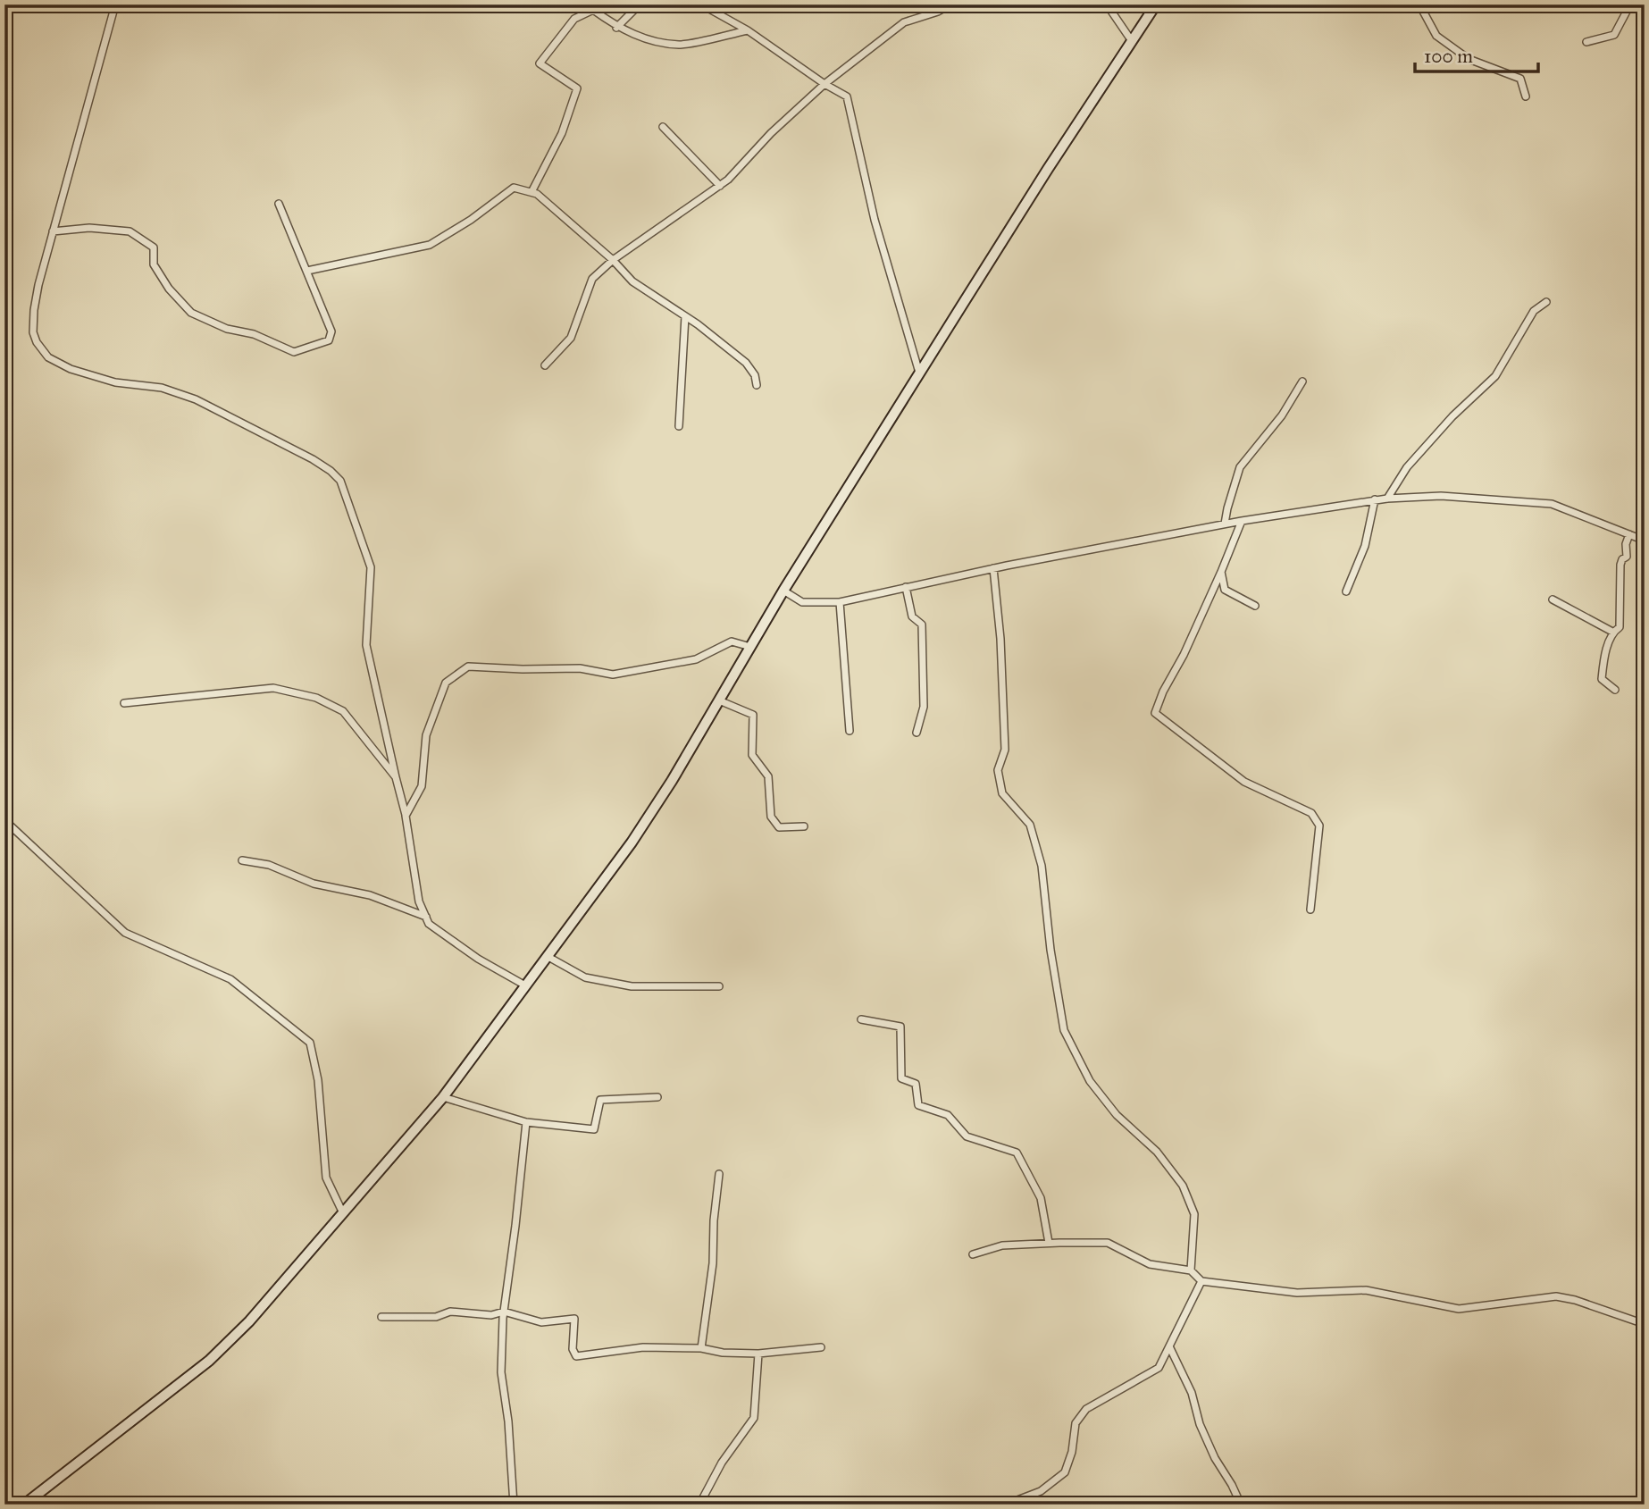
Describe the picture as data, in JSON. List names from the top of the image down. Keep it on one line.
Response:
{"scale_bar":"100 m"}
